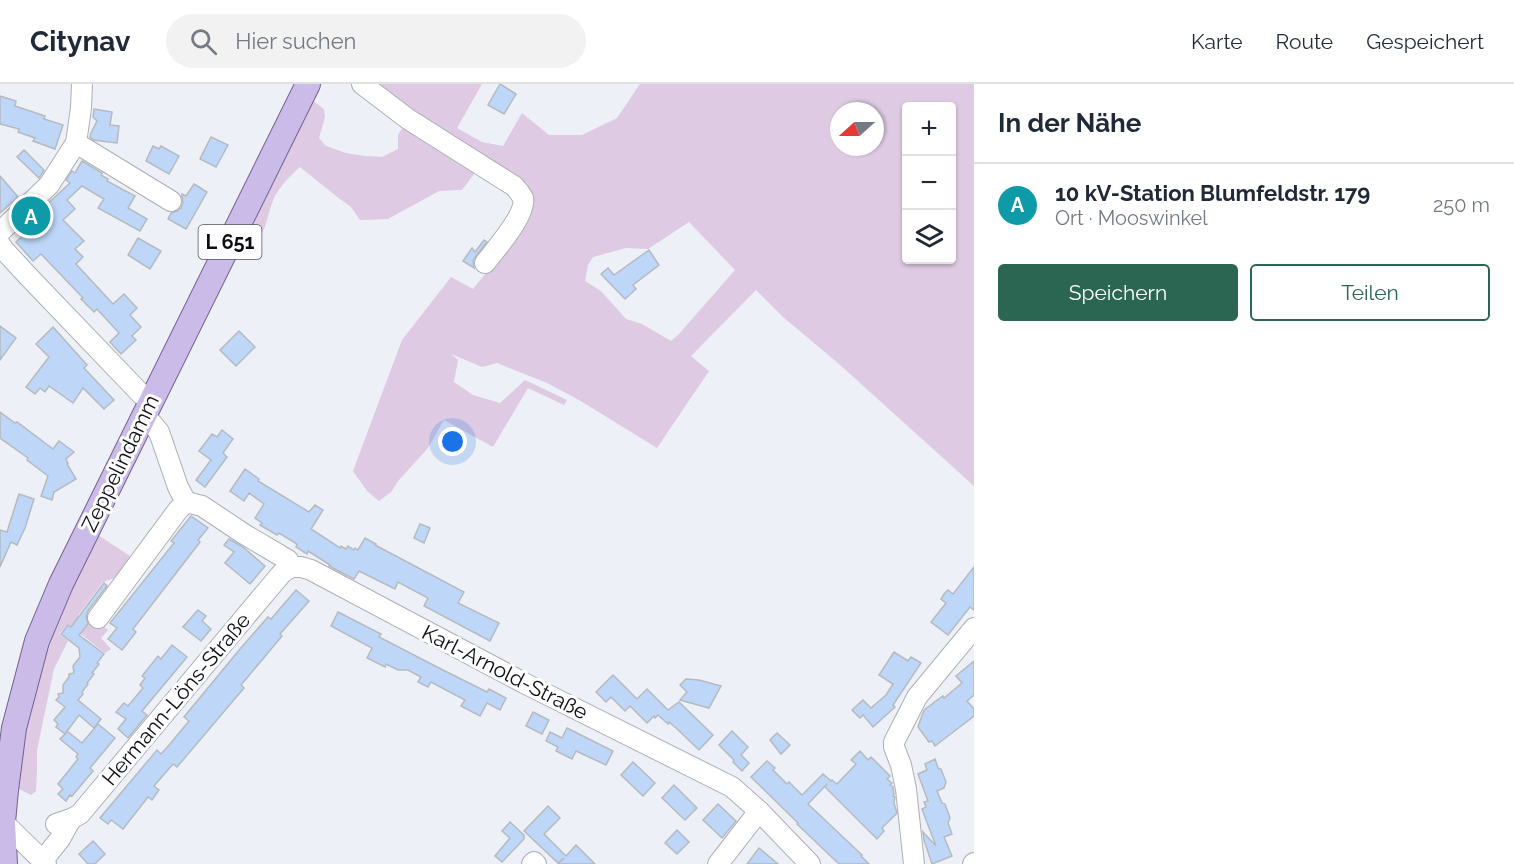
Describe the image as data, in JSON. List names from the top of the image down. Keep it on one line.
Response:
{"streets":{"main road":["L 651","Zeppelindamm"],"street":["Karl-Arnold-Straße","Hermann-Löns-Straße"]},"crossings":[["Karl-Arnold-Straße","Hermann-Löns-Straße"]],"north":"left","page":{"header":"Citynav","search":"Hier suchen","nav":["Karte","Route","Gespeichert"],"heading":"In der Nähe","map_buttons":["+","−"],"list":[{"mark":"A","name":"10 kV-Station Blumfeldstr. 179","note":"Ort · Mooswinkel","value":"250 m"}],"pins":"A","buttons":["Speichern","Teilen"]}}
